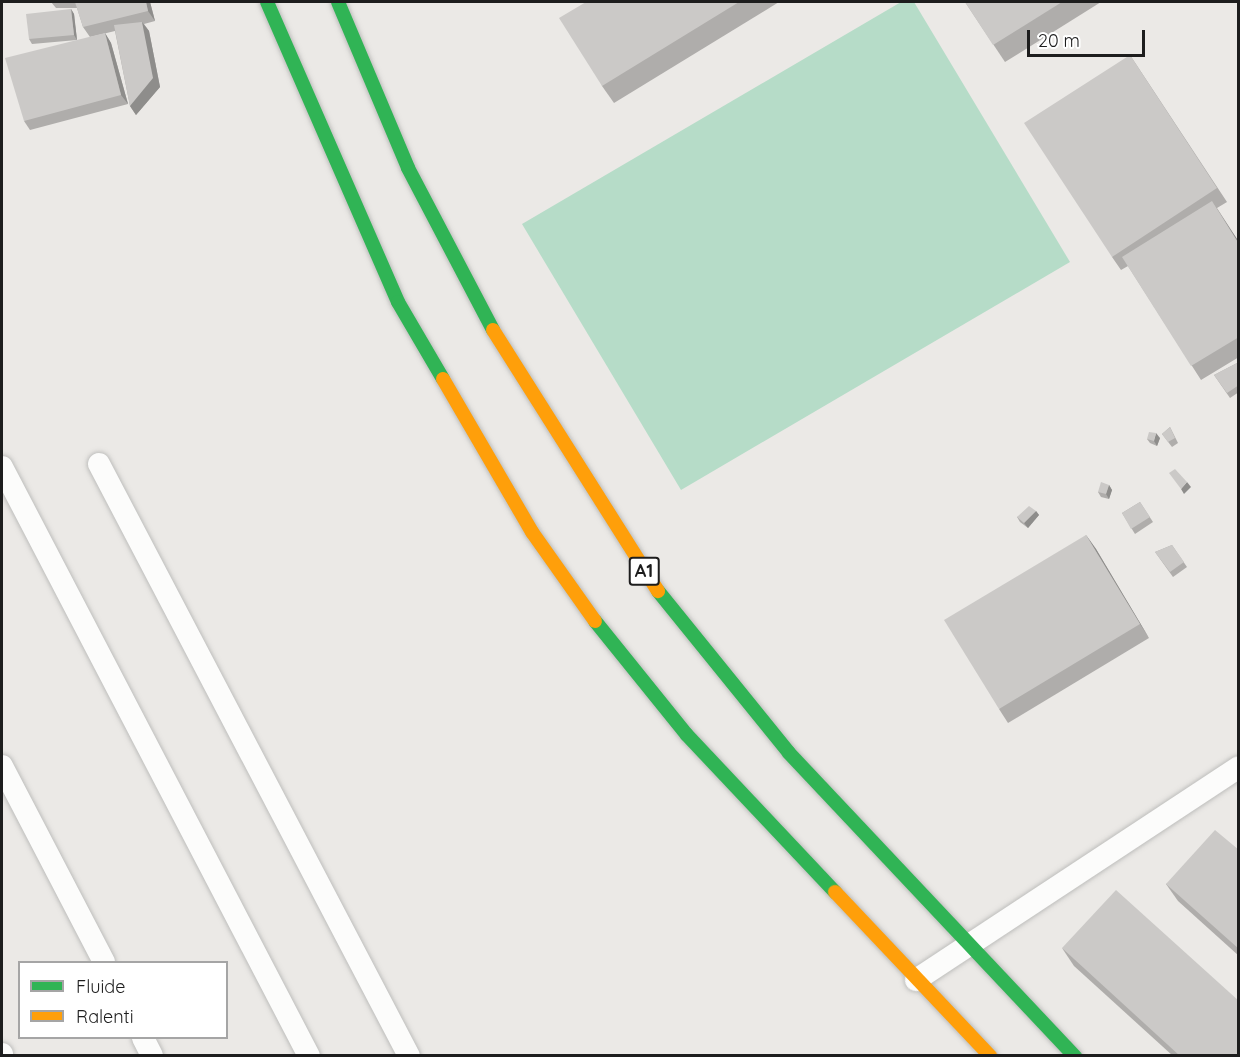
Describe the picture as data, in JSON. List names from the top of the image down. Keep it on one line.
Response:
{"streets":{"highway":["A1"]},"legend":["Fluide","Ralenti"],"scale_bar":"20 m"}
